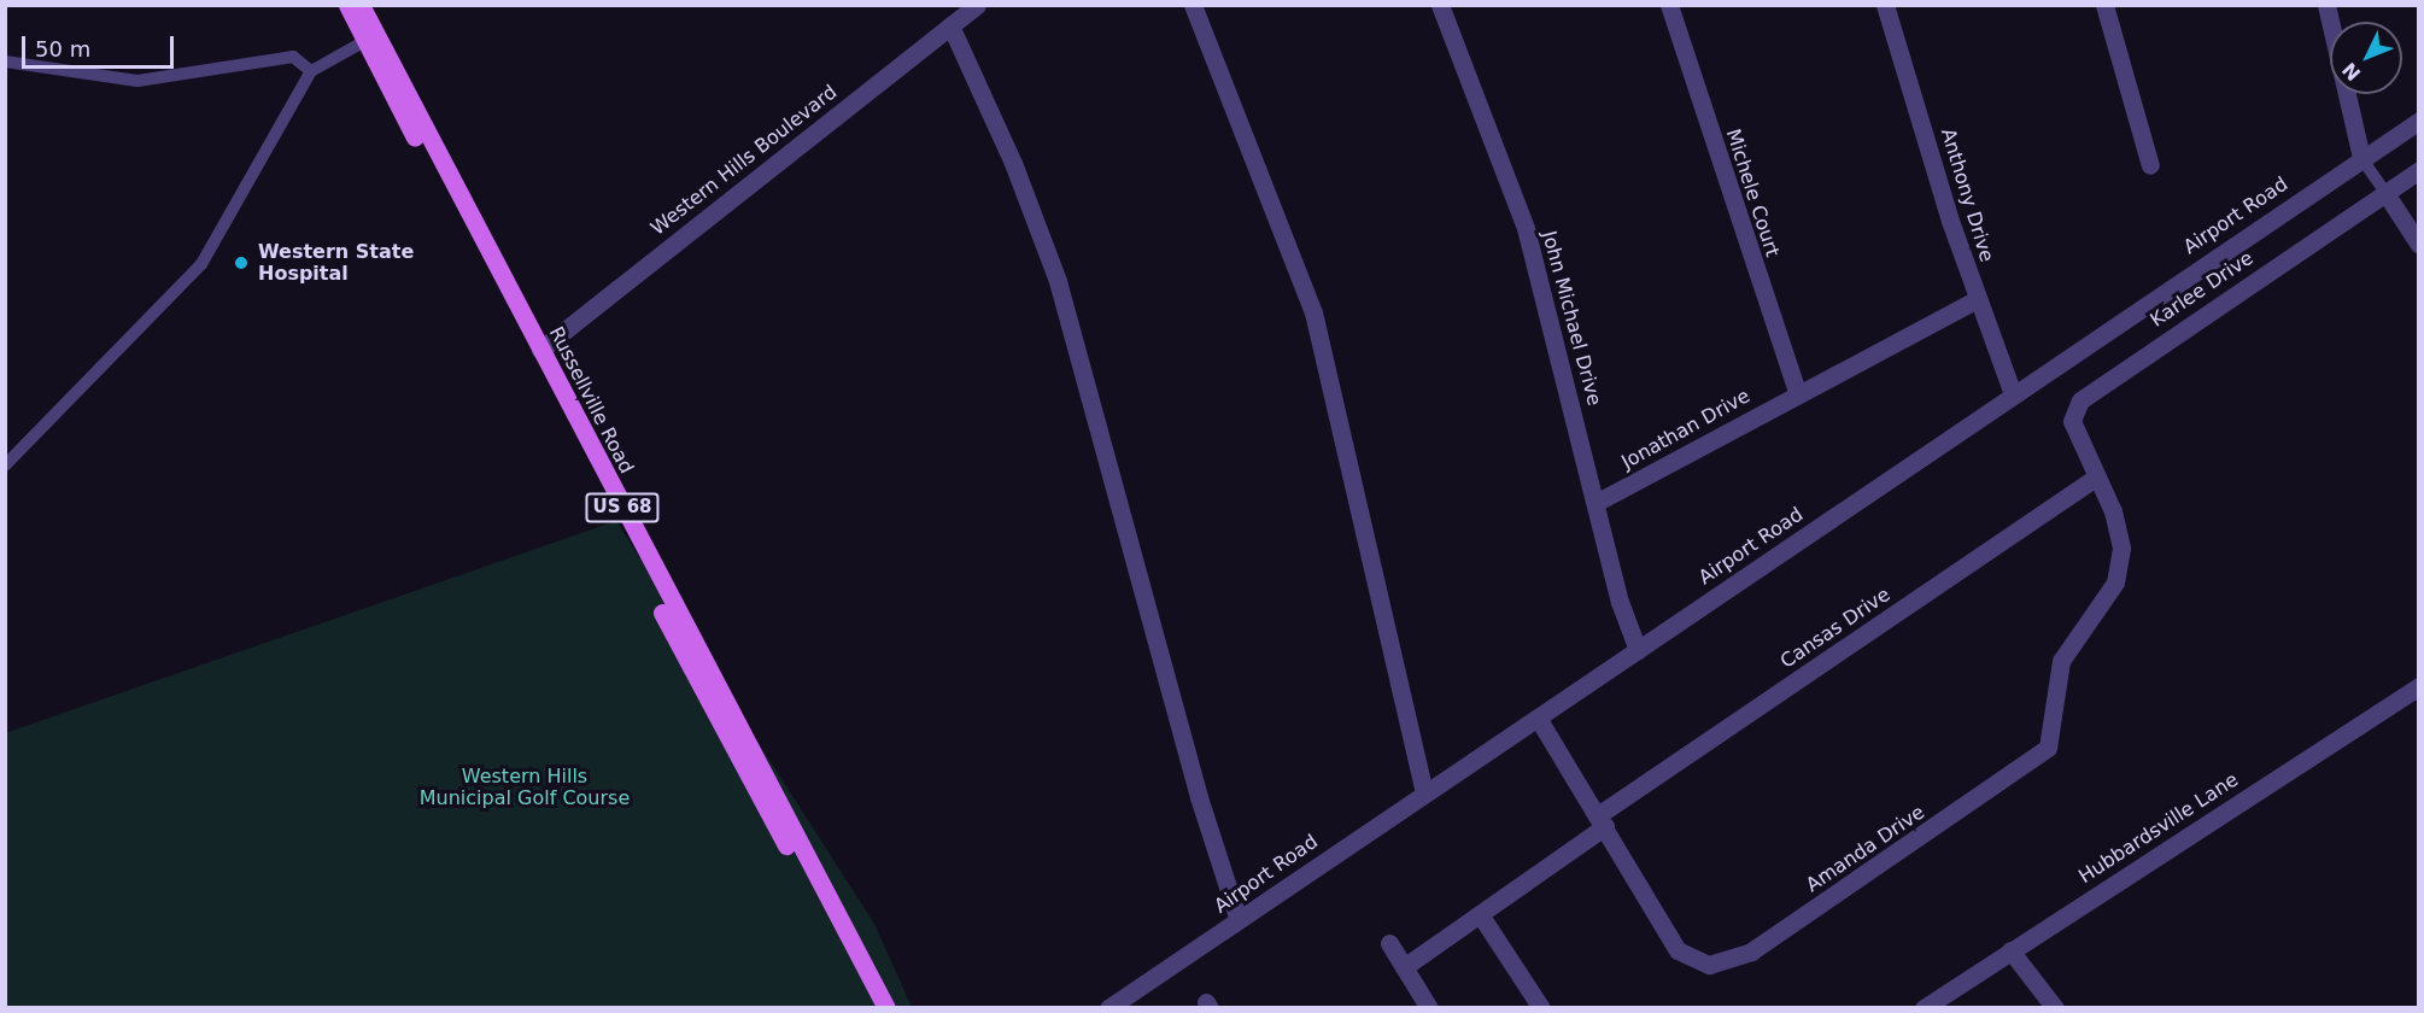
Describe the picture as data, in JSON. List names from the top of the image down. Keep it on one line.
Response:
{"streets":{"main road":["Russellville Road","US 68"],"street":["Western Hills Boulevard","Michele Court","Anthony Drive","Airport Road","Karlee Drive","John Michael Drive","Jonathan Drive","Cansas Drive","Hubbardsville Lane","Amanda Drive"]},"crossings":[["Western Hills Boulevard","Russellville Road"],["Michele Court","Jonathan Drive"],["Anthony Drive","Airport Road"],["Anthony Drive","Jonathan Drive"],["Airport Road","John Michael Drive"],["Airport Road","Amanda Drive"],["Karlee Drive","Cansas Drive"],["Karlee Drive","Amanda Drive"],["John Michael Drive","Jonathan Drive"],["Cansas Drive","Amanda Drive"]],"parks":["Western Hills Municipal Golf Course"],"places":["Western State Hospital"],"scale_bar":"50 m","north":"bottom left"}
